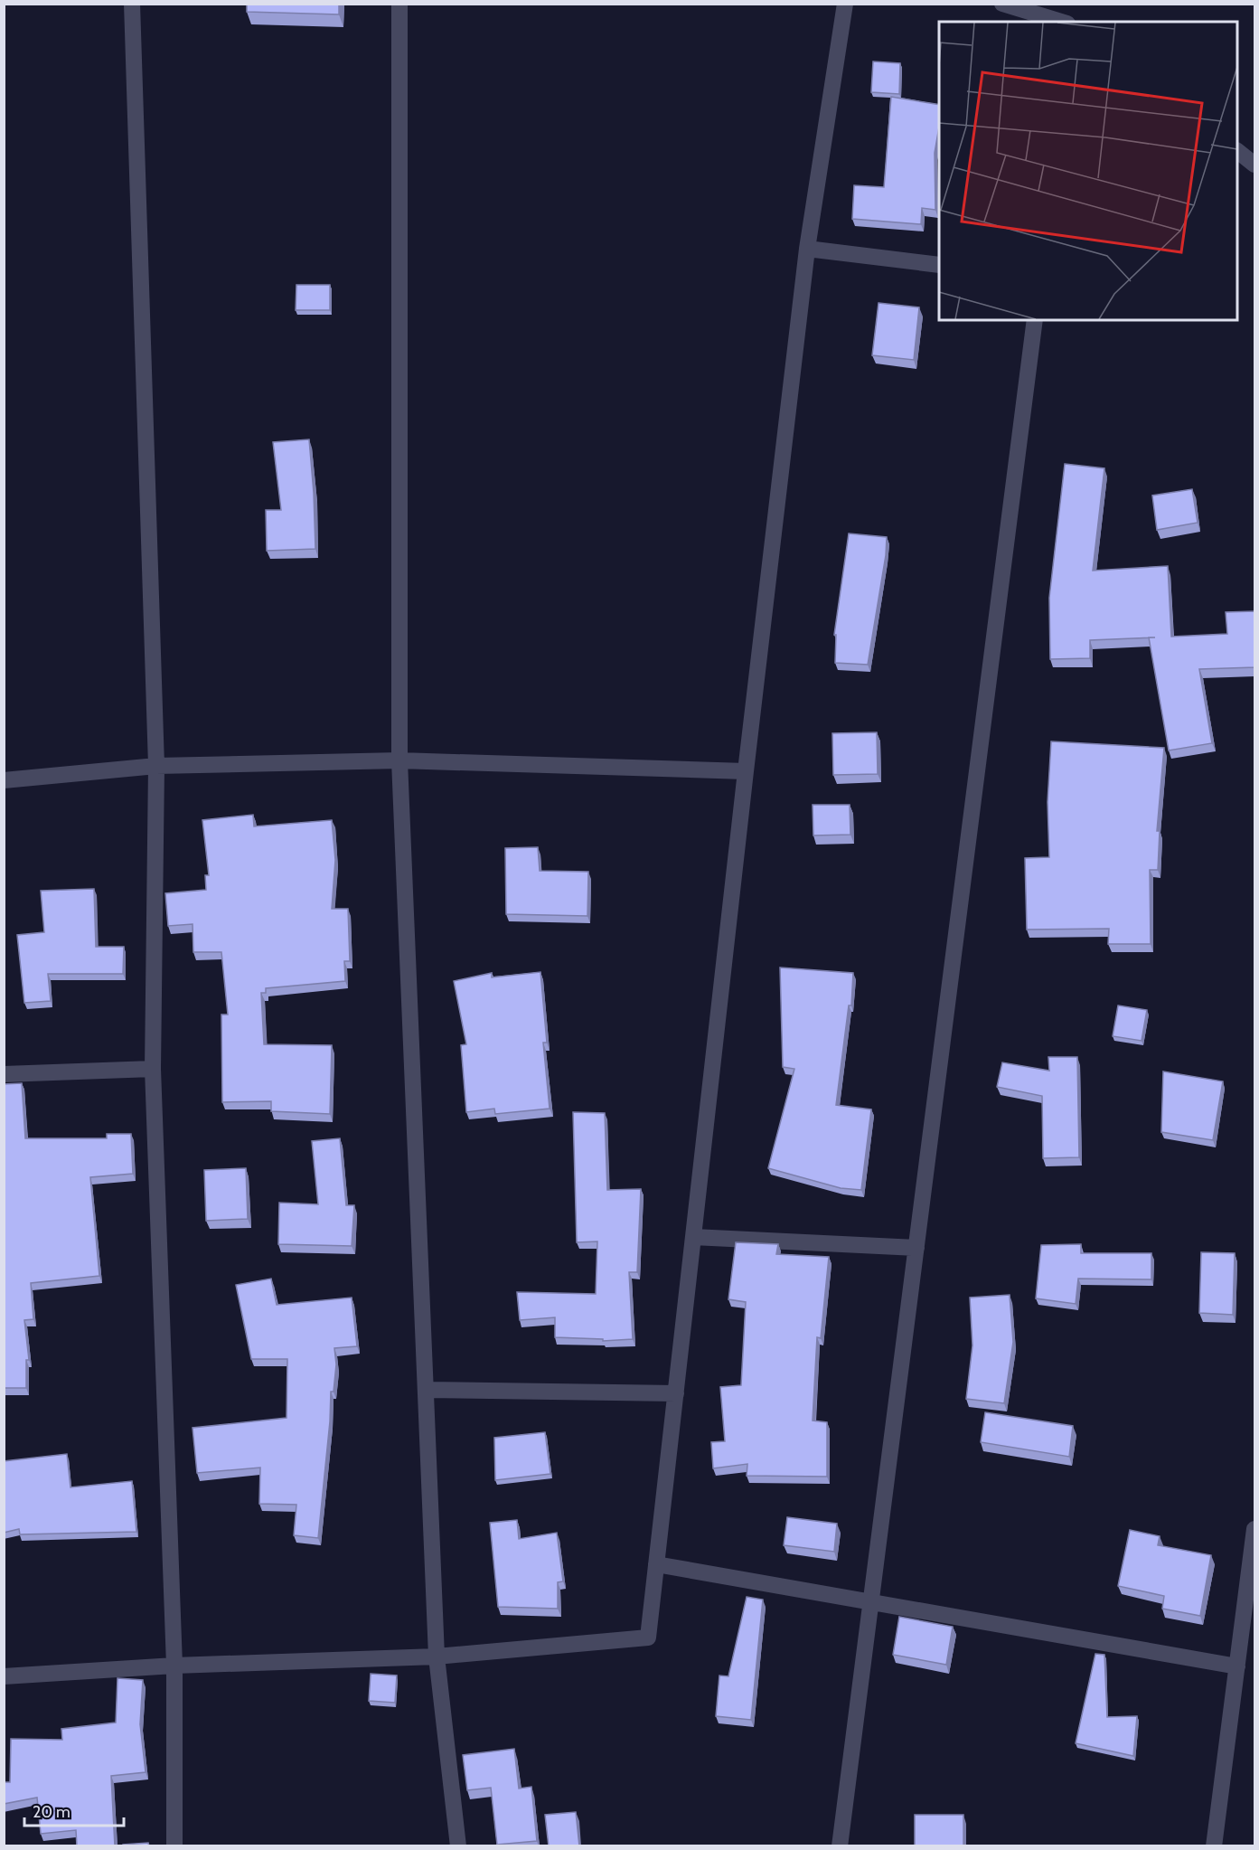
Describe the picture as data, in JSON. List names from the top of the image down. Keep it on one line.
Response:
{"scale_bar":"20 m"}
